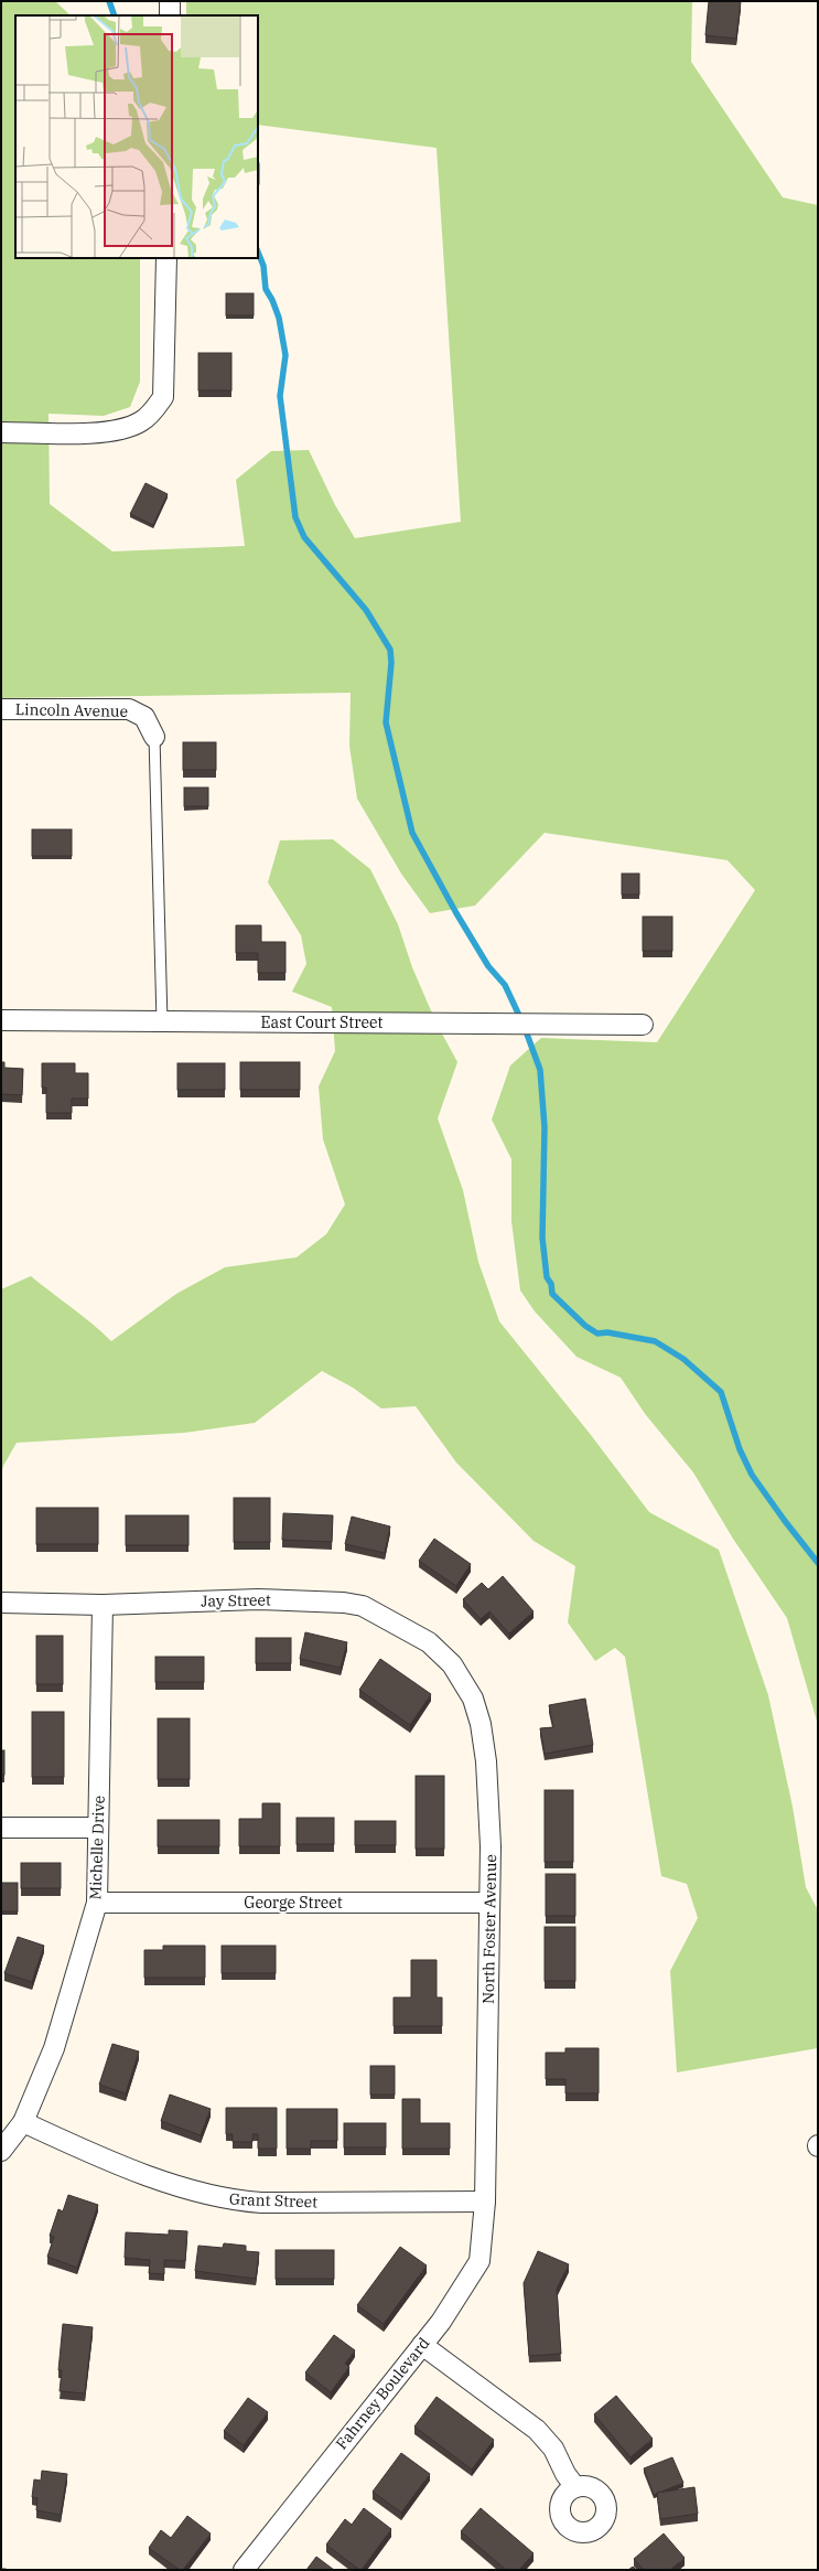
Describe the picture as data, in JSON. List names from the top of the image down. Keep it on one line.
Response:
{"streets":{"street":["Lincoln Avenue","East Court Street","Jay Street","Michelle Drive","George Street","North Foster Avenue","Grant Street","Fahrney Boulevard"]},"crossings":[["Jay Street","Michelle Drive"],["Jay Street","North Foster Avenue"],["Michelle Drive","George Street"],["Michelle Drive","Grant Street"],["George Street","North Foster Avenue"],["North Foster Avenue","Grant Street"],["North Foster Avenue","Fahrney Boulevard"],["Grant Street","Fahrney Boulevard"]]}
